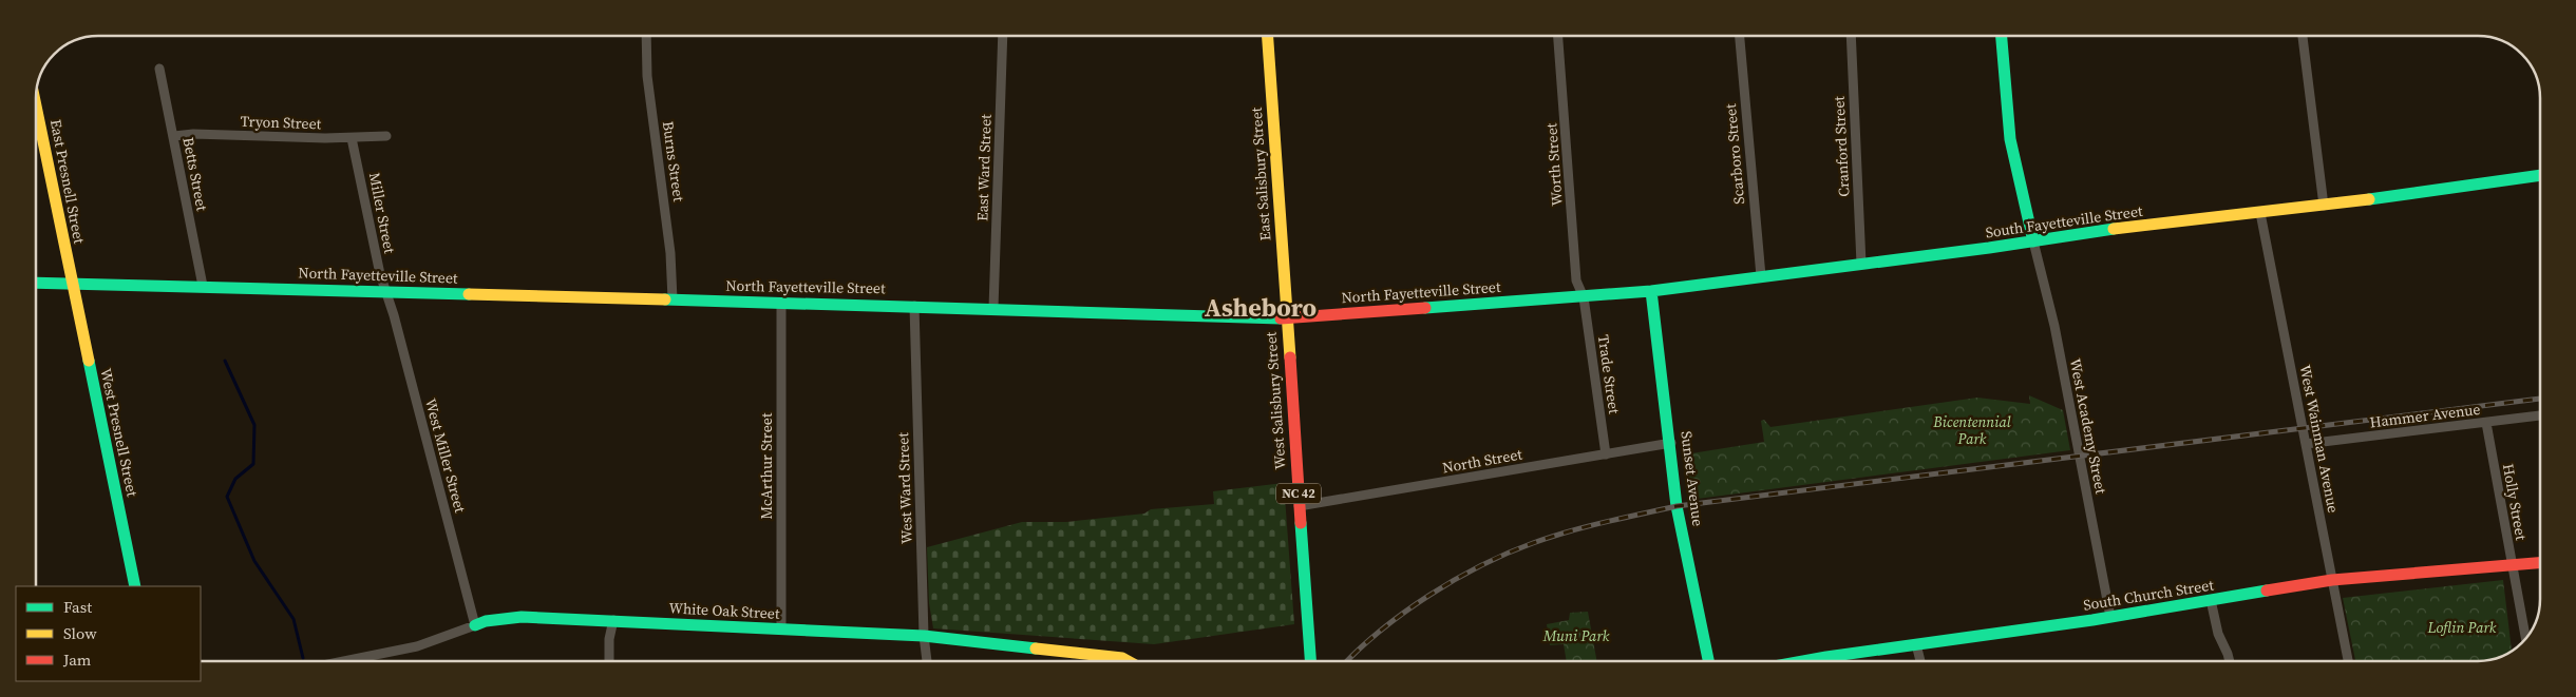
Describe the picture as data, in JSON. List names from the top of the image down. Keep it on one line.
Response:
{"streets":{"main road":["East Salisbury Street","East Presnell Street","South Fayetteville Street","North Fayetteville Street","West Salisbury Street","West Presnell Street","Sunset Avenue","NC 42","South Church Street","White Oak Street"],"street":["Tryon Street","Cranford Street","Scarboro Street","Burns Street","Worth Street","East Ward Street","Betts Street","Miller Street","Trade Street","Hammer Avenue","West Academy Street","West Wainman Avenue","West Miller Street","North Street","McArthur Street","West Ward Street","Holly Street"]},"crossings":[["Tryon Street","Betts Street"],["Tryon Street","Miller Street"],["Cranford Street","South Fayetteville Street"],["Scarboro Street","South Fayetteville Street"],["Burns Street","North Fayetteville Street"],["Worth Street","South Fayetteville Street"],["Worth Street","North Fayetteville Street"],["Worth Street","Trade Street"],["East Ward Street","North Fayetteville Street"],["Betts Street","North Fayetteville Street"],["East Salisbury Street","North Fayetteville Street"],["East Salisbury Street","West Salisbury Street"],["East Presnell Street","North Fayetteville Street"],["East Presnell Street","West Presnell Street"],["Miller Street","North Fayetteville Street"],["Miller Street","West Miller Street"],["South Fayetteville Street","North Fayetteville Street"],["South Fayetteville Street","Trade Street"],["South Fayetteville Street","West Academy Street"],["South Fayetteville Street","West Wainman Avenue"],["South Fayetteville Street","Sunset Avenue"],["North Fayetteville Street","Trade Street"],["North Fayetteville Street","West Salisbury Street"],["North Fayetteville Street","West Presnell Street"],["North Fayetteville Street","West Miller Street"],["North Fayetteville Street","McArthur Street"],["North Fayetteville Street","West Ward Street"],["Trade Street","North Street"],["West Salisbury Street","North Street"],["Hammer Avenue","West Wainman Avenue"],["Hammer Avenue","Holly Street"],["West Academy Street","South Church Street"],["West Wainman Avenue","South Church Street"],["West Miller Street","White Oak Street"],["North Street","Sunset Avenue"],["McArthur Street","White Oak Street"],["West Ward Street","White Oak Street"],["Holly Street","South Church Street"]],"districts":["Asheboro"],"parks":["Bicentennial Park","Loflin Park","Muni Park"],"legend":["Fast","Slow","Jam"]}
